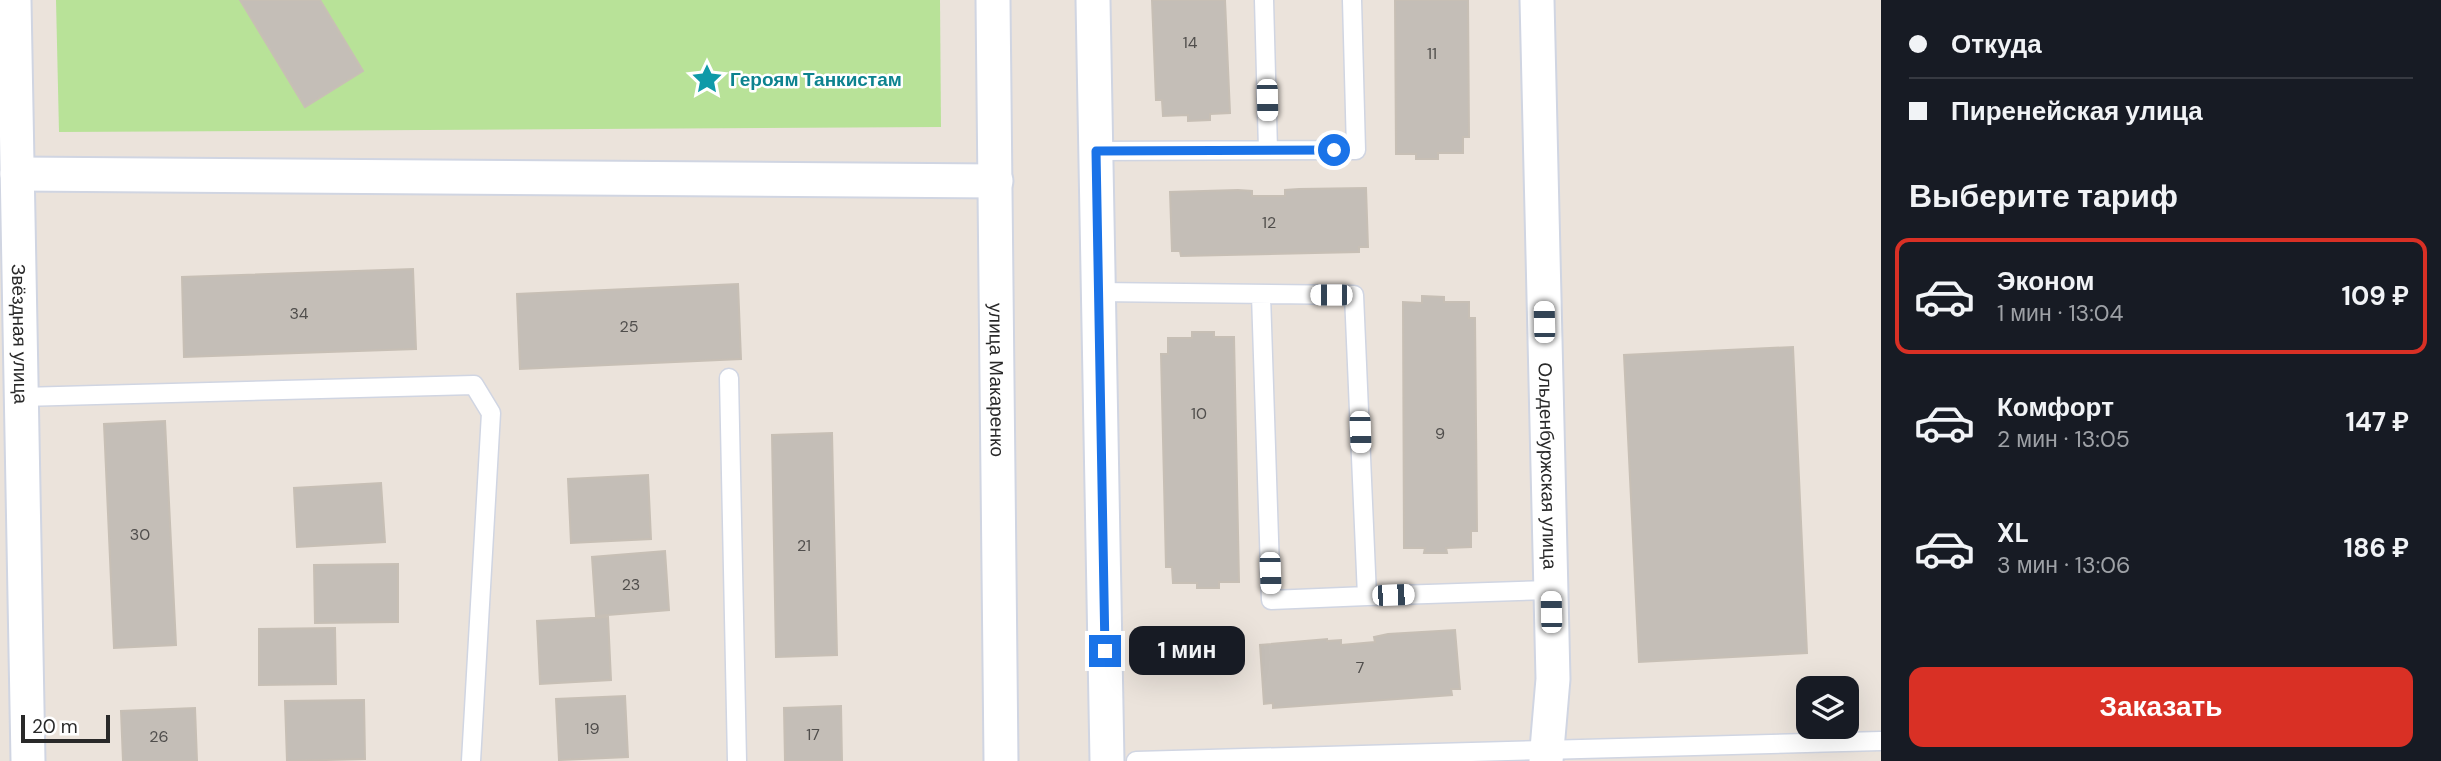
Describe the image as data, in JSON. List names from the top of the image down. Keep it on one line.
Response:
{"streets":{"street":["Звёздная улица","улица Макаренко","Ольденбуржская улица"]},"places":{"place":["Героям Танкистам"]},"house_numbers":["14","11","12","34","25","10","9","30","21","23","7","19","17","26"],"scale_bar":"20 m","page":{"banner":["Откуда","Пиренейская улица"],"heading":"Выберите тариф","list":[{"name":"Эконом","note":"1 мин · 13:04","value":"109 ₽"},{"name":"Комфорт","note":"2 мин · 13:05","value":"147 ₽"},{"name":"XL","note":"3 мин · 13:06","value":"186 ₽"}],"bubble":"1 мин","buttons":"Заказать","scale":"20 m"}}
